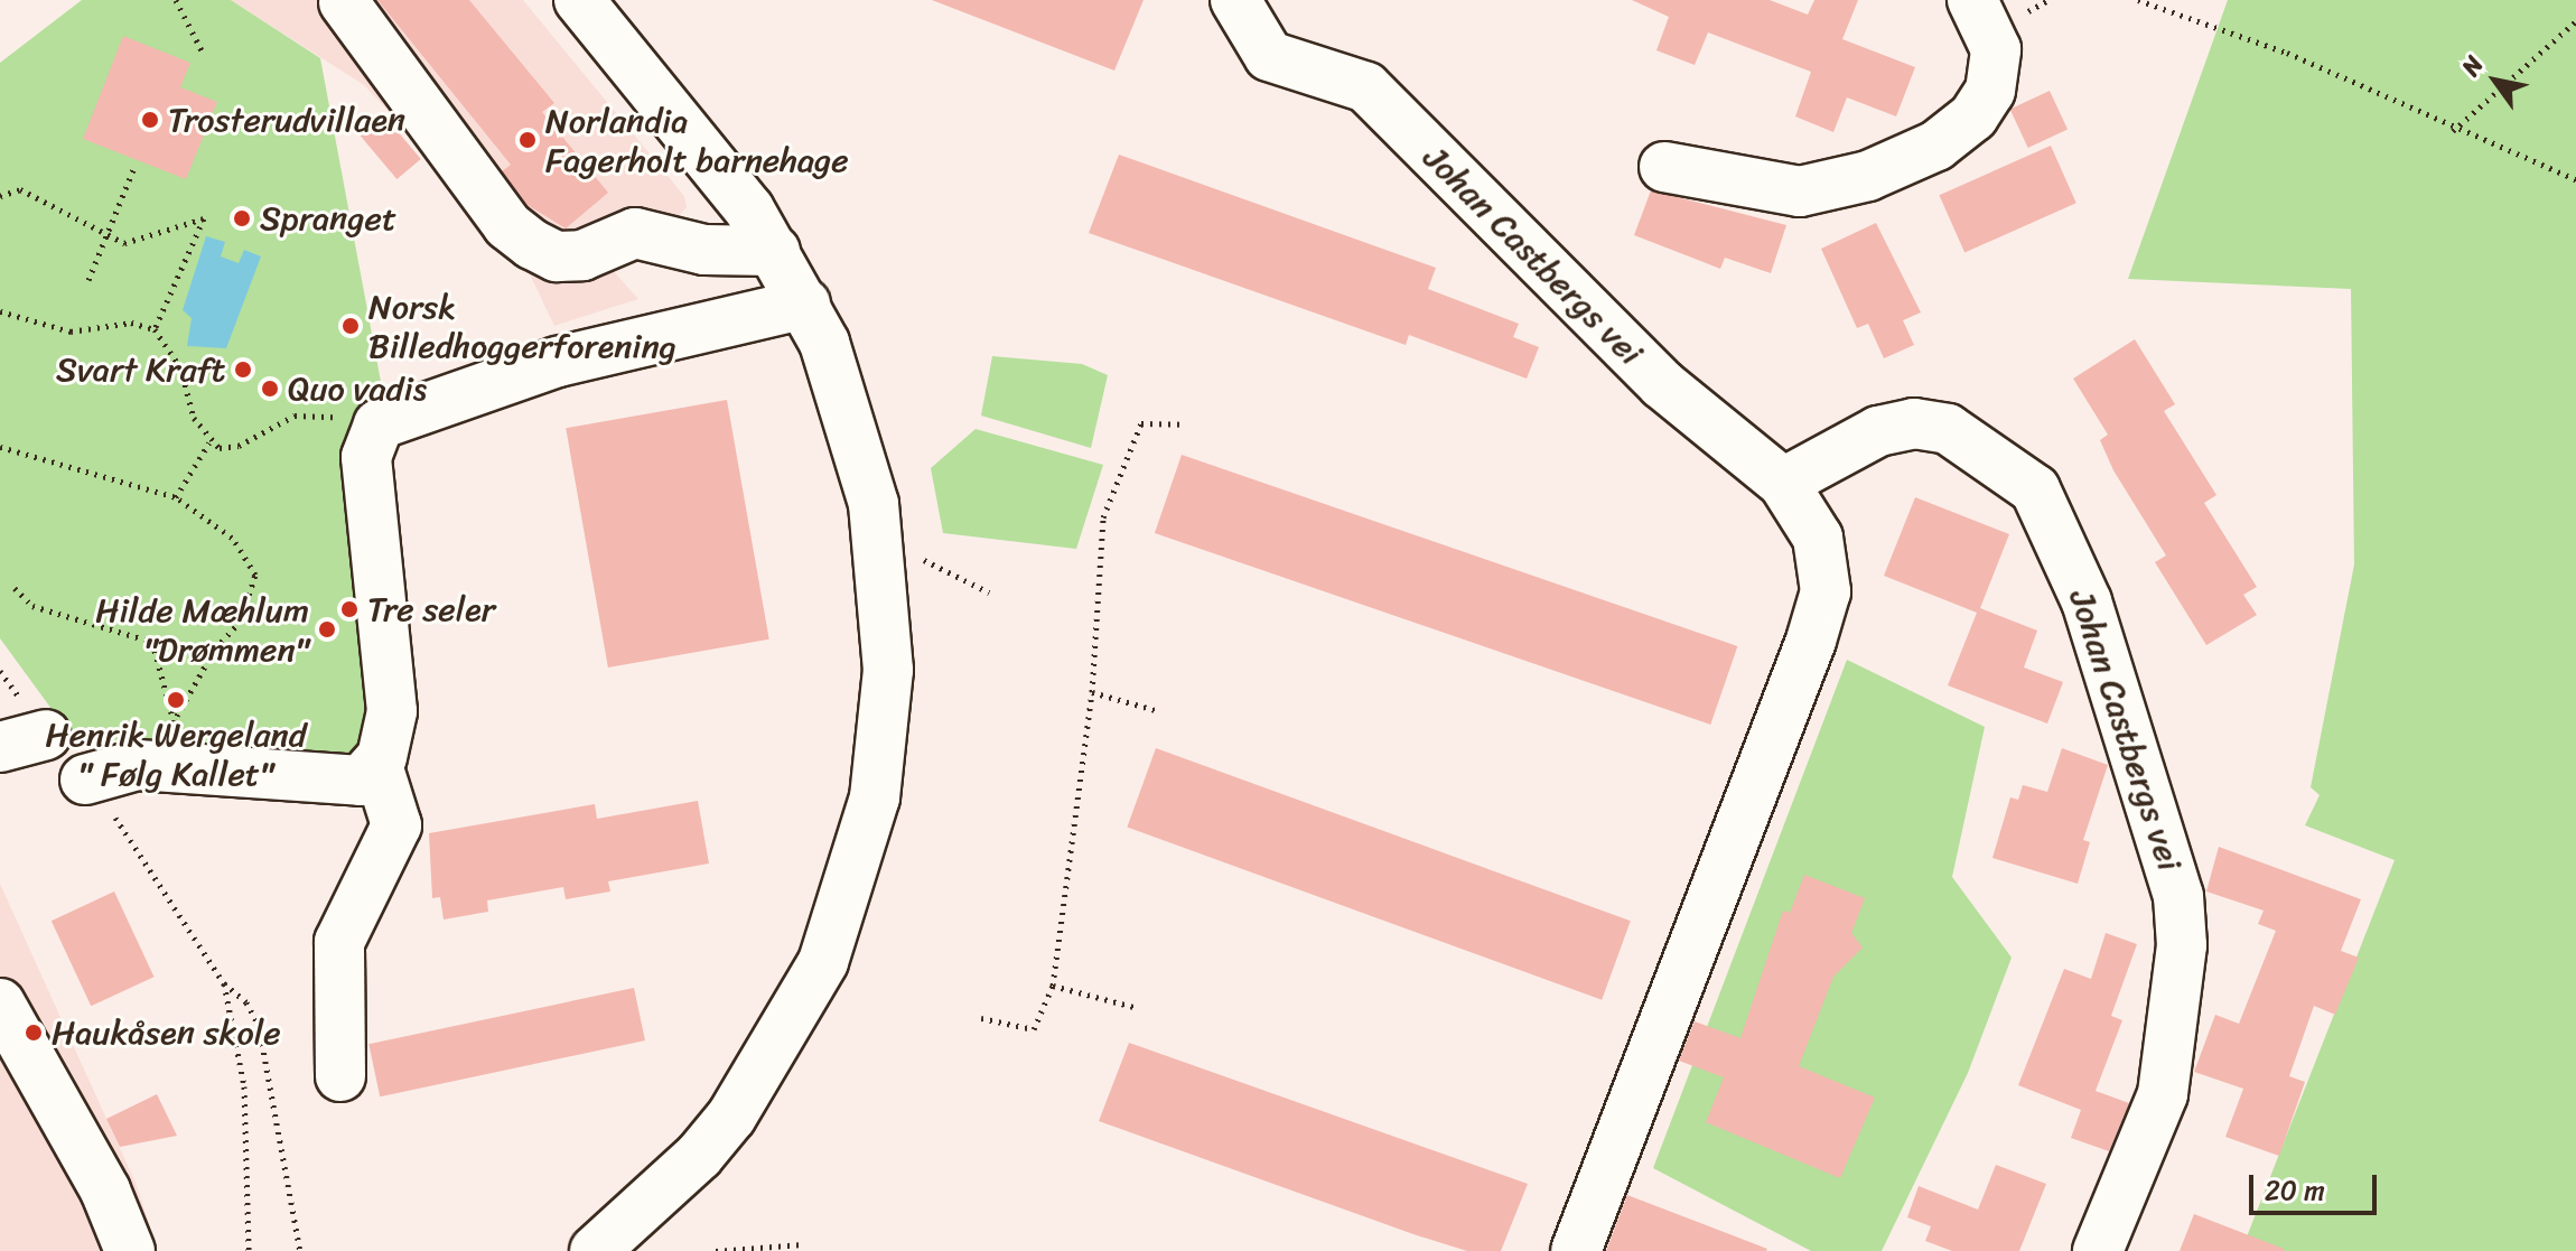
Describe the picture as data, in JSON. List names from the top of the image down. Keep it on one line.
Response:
{"streets":{"street":["Johan Castbergs vei"]},"places":["Trosterudvillaen","Norlandia Fagerholt barnehage","Spranget","Norsk Billedhoggerforening","Svart Kraft","Quo vadis","Tre seler","Hilde Mæhlum \"Drømmen\"","Henrik Wergeland \" Følg Kallet\"","Haukåsen skole"],"scale_bar":"20 m","north":"top left"}
